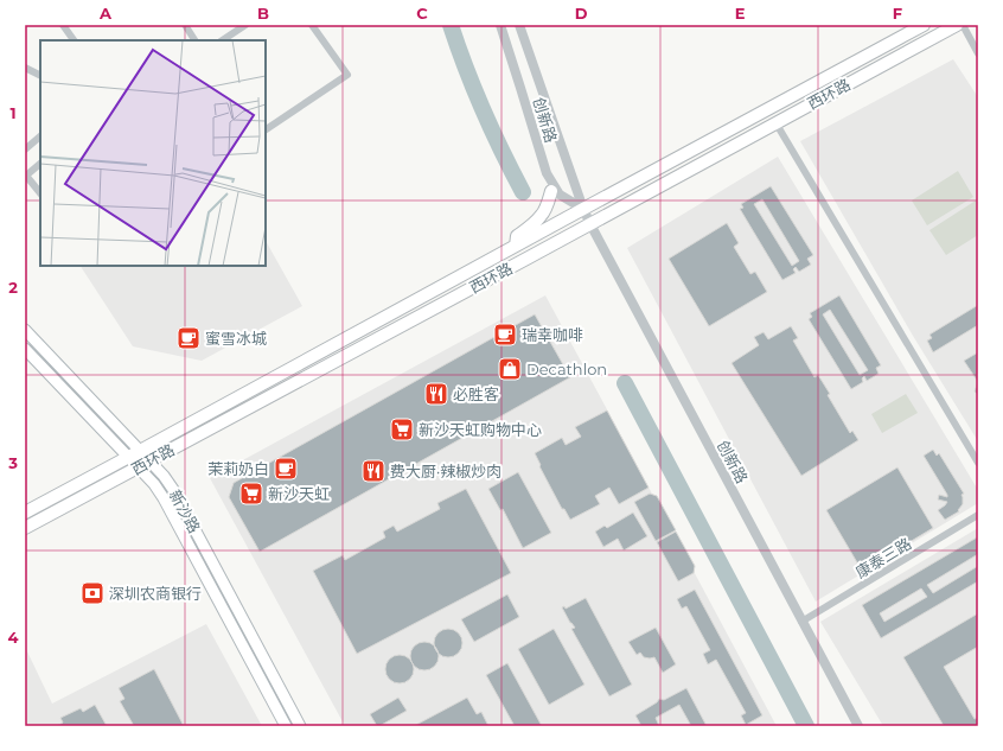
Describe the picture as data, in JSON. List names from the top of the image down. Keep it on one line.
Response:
{"streets":{"main road":["西环路","新沙路"],"street":["创新路","康泰三路"]},"crossings":[["西环路","创新路"],["西环路","新沙路"],["创新路","康泰三路"]],"places":{"cafe":["瑞幸咖啡","蜜雪冰城","茉莉奶白"],"shop":["Decathlon"],"restaurant":["必胜客","费大厨·辣椒炒肉"],"supermarket":["新沙天虹购物中心","新沙天虹"],"bank":["深圳农商银行"]},"grid":{"columns":["A","B","C","D","E","F"],"rows":["1","2","3","4"]}}
